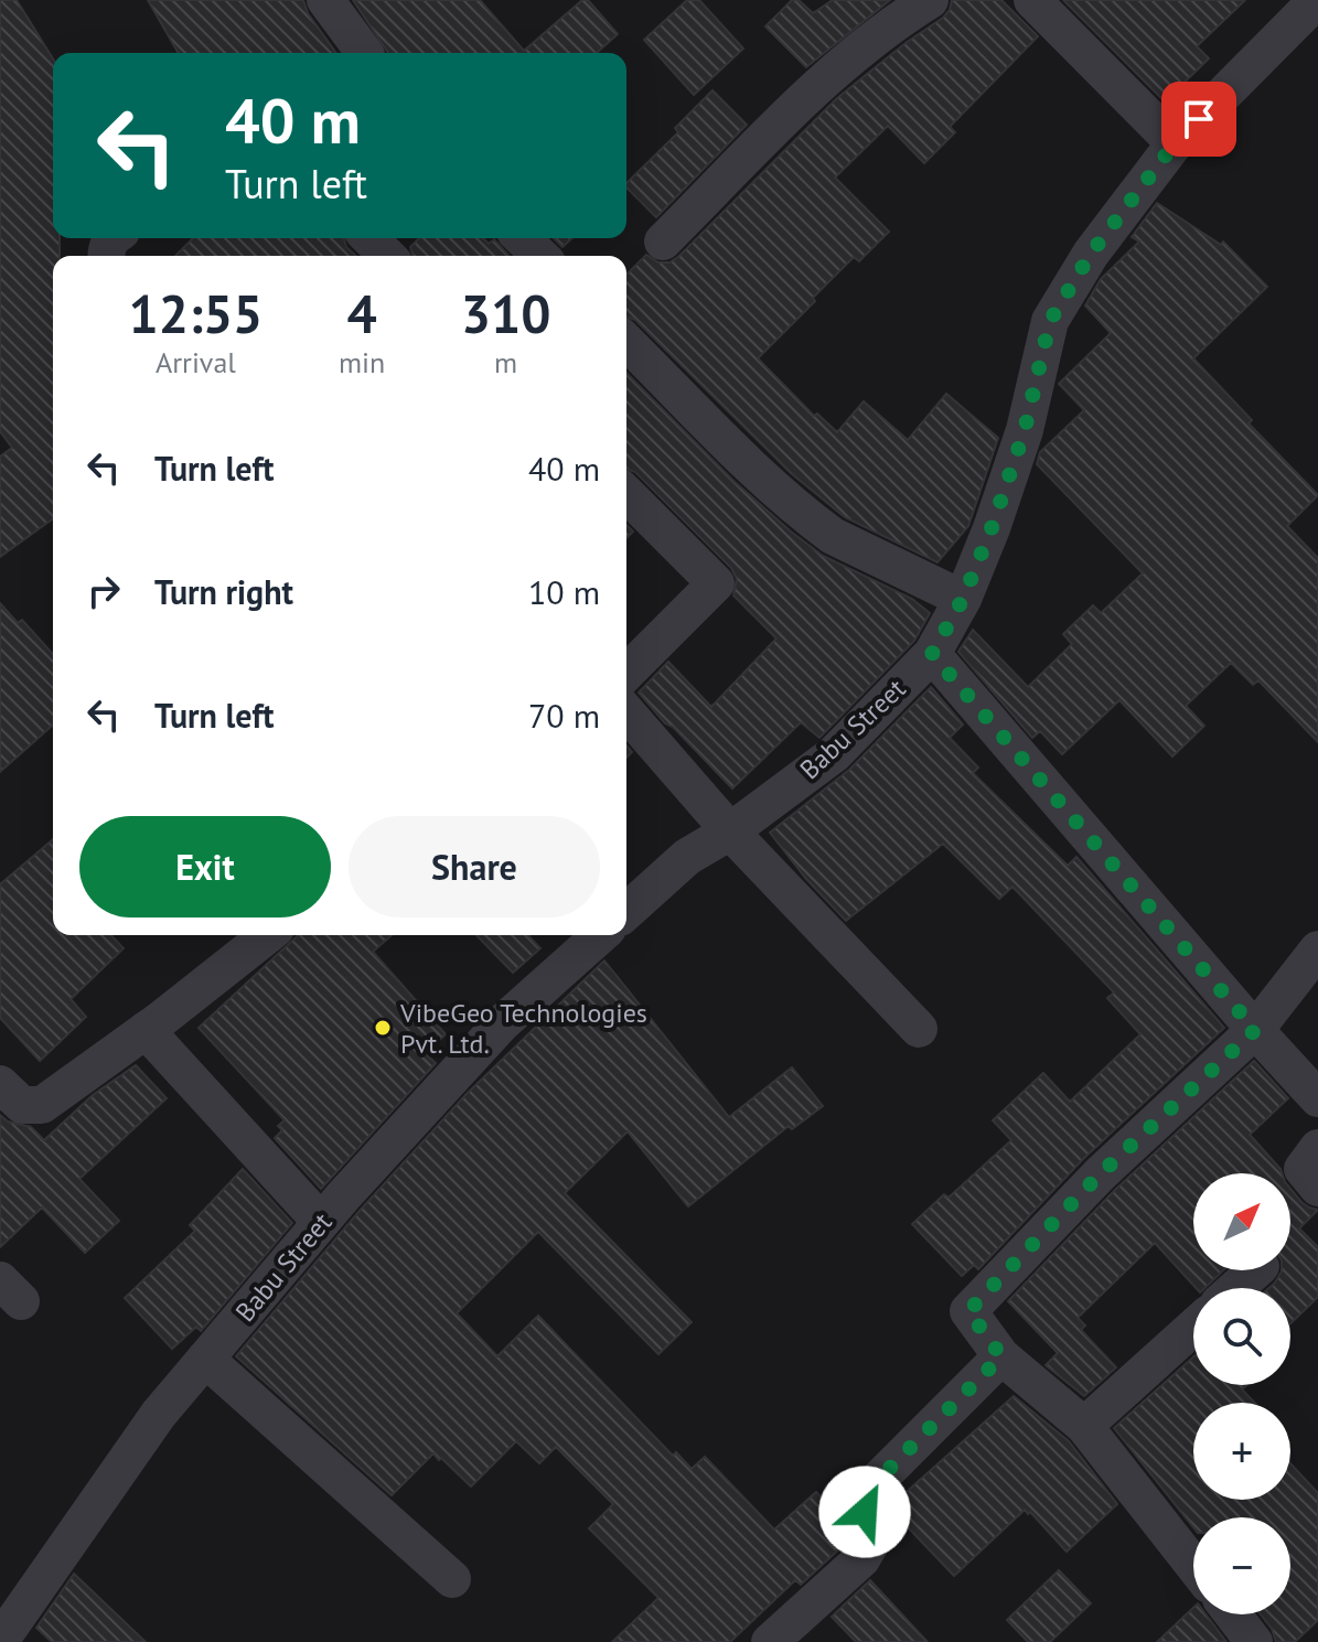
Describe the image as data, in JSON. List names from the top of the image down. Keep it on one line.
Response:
{"streets":{"street":["Babu Street"]},"places":["VibeGeo Technologies Pvt. Ltd."],"north":"top right","page":{"turn":["40 m","Turn left"],"eta":["12:55","Arrival","4","min","310","m"],"list":[{"name":"Turn left","value":"40 m"},{"name":"Turn right","value":"10 m"},{"name":"Turn left","value":"70 m"}],"buttons":["Exit","Share"],"map_buttons":["+","−"]}}
